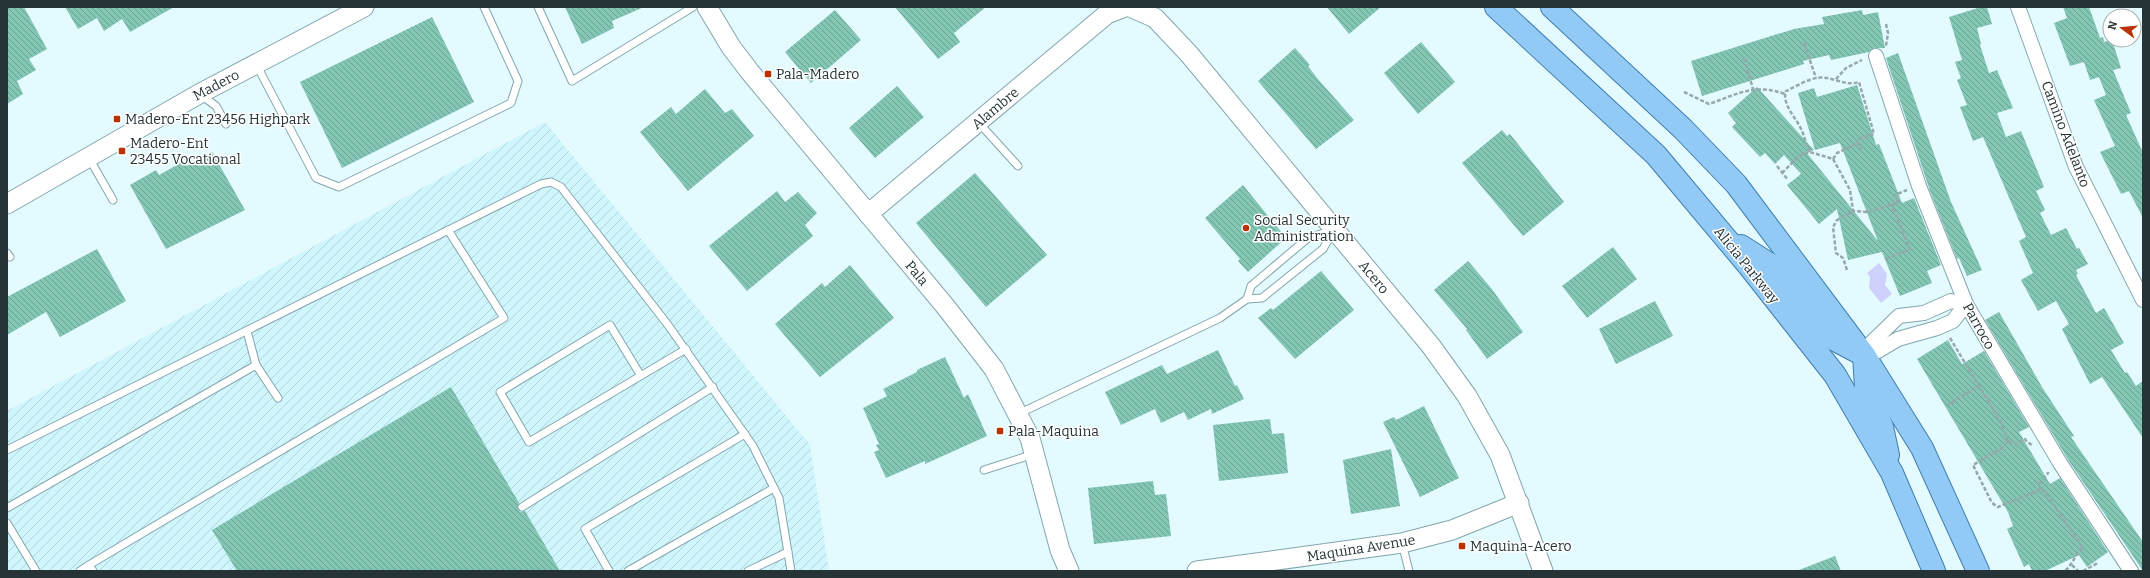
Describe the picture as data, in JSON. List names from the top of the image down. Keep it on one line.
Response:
{"streets":{"main road":["Alicia Parkway"],"street":["Madero","Alambre","Camino Adelanto","Pala","Acero","Parroco","Maquina Avenue"]},"crossings":[["Alambre","Pala"],["Acero","Maquina Avenue"]],"places":{"transit":["Pala-Madero","Madero-Ent 23456 Highpark","Madero-Ent 23455 Vocational","Pala-Maquina","Maquina-Acero"],"other":["Social Security Administration"]},"north":"left"}
